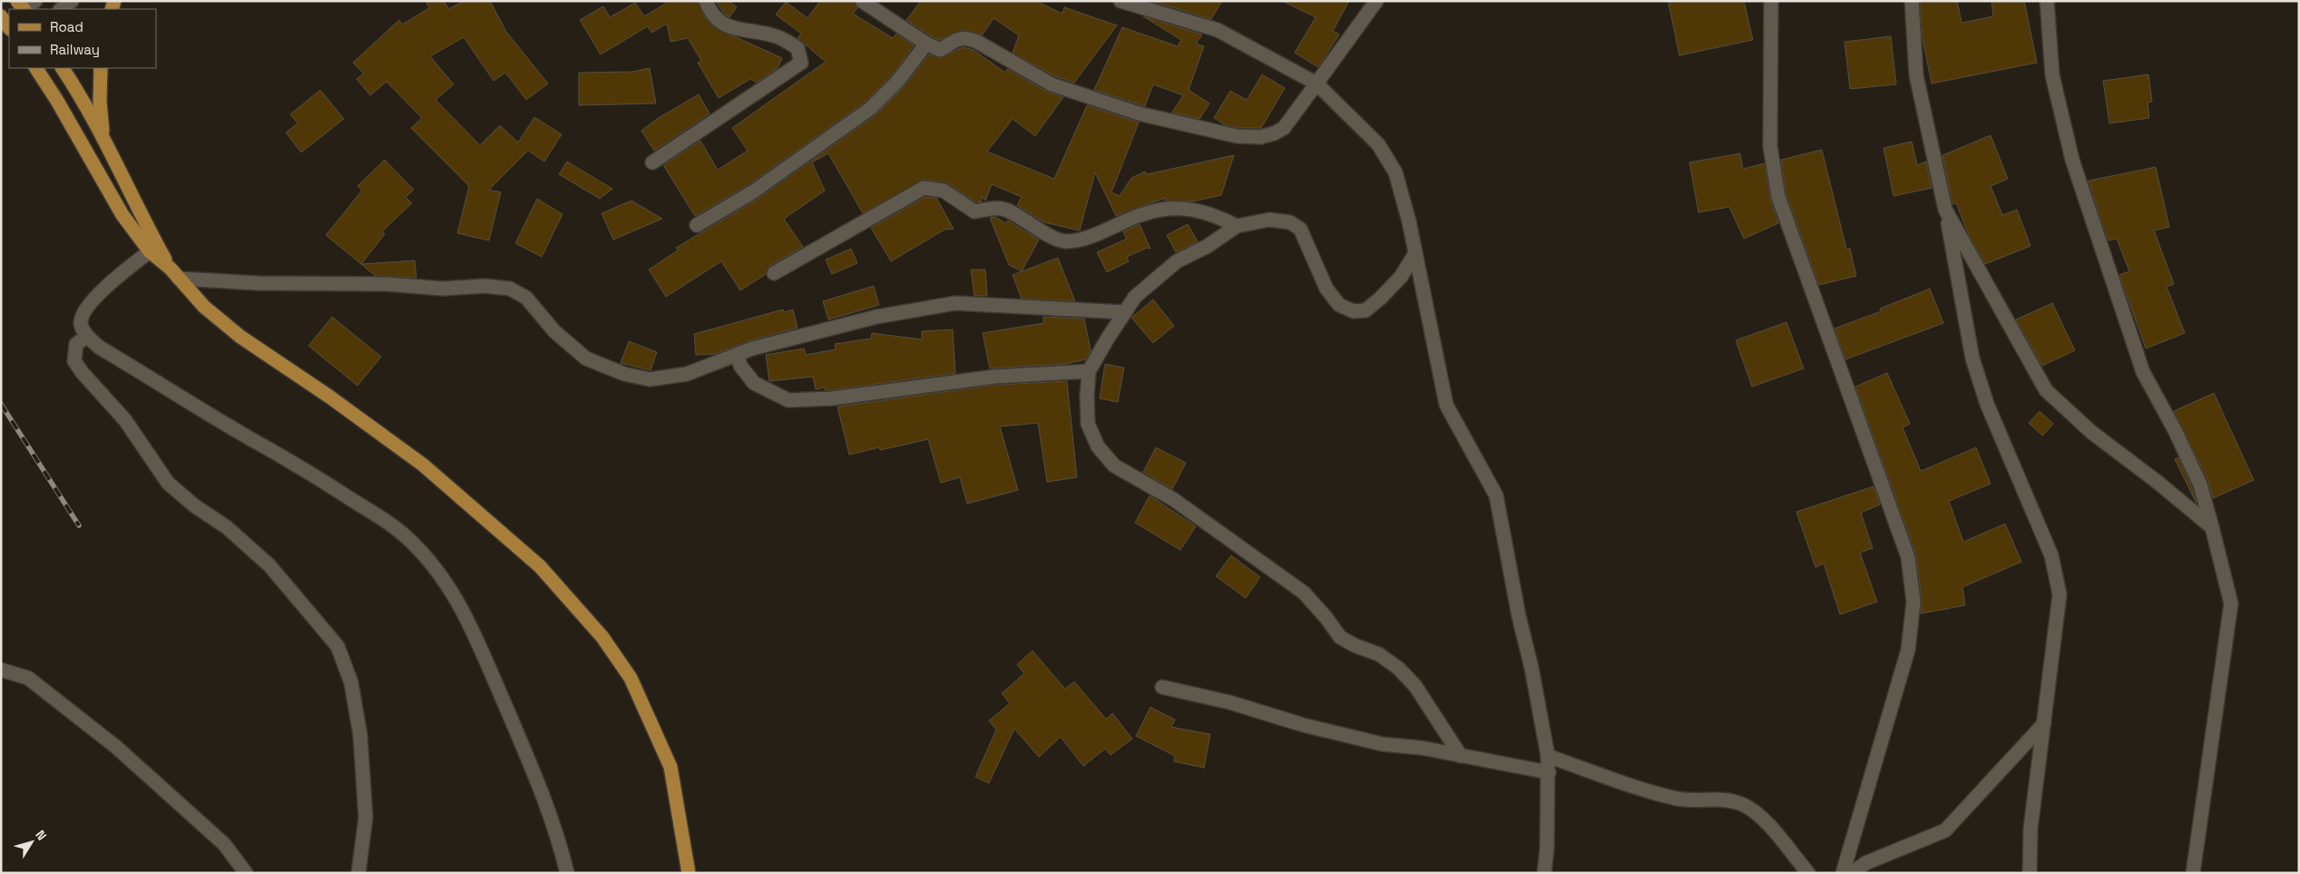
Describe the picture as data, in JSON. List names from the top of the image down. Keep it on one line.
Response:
{"legend":["Road","Railway"],"north":"top right"}
